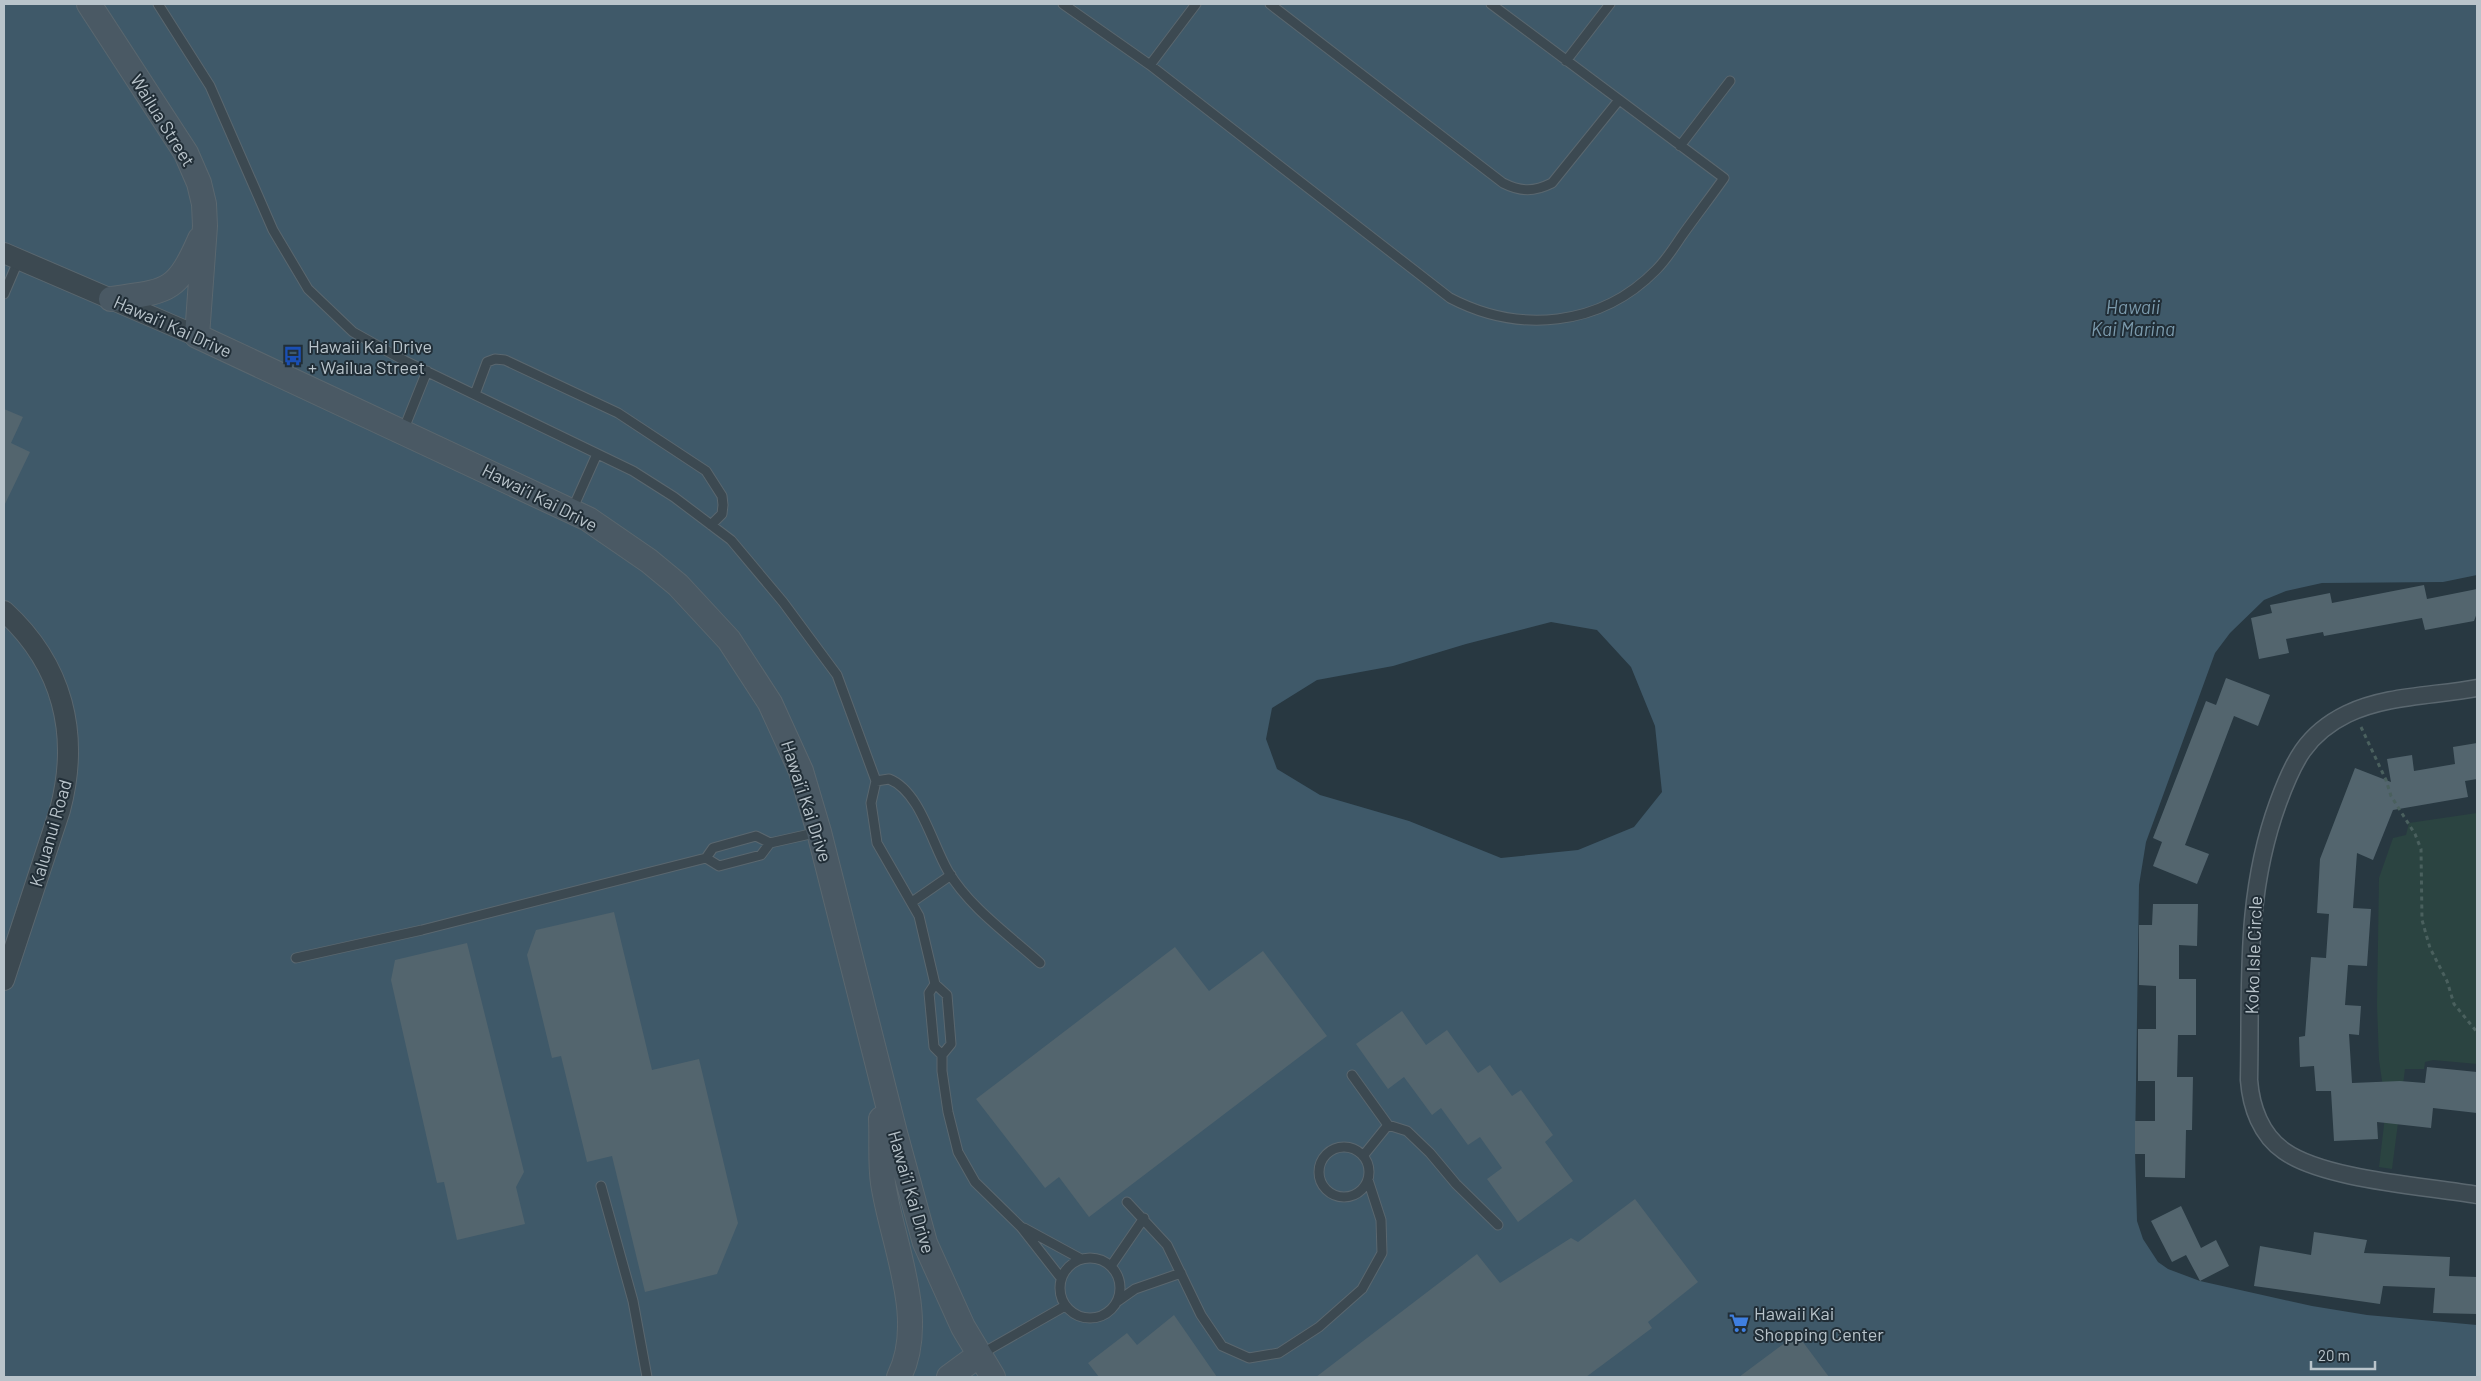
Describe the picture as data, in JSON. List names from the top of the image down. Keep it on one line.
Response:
{"streets":{"main road":["Wailua Street","Hawai’i Kai Drive"],"street":["Kaluanui Road","Koko Isle Circle"]},"crossings":[["Wailua Street","Hawai’i Kai Drive"]],"water":["Hawaii Kai Marina"],"places":{"bus stop":["Hawaii Kai Drive + Wailua Street"],"supermarket":["Hawaii Kai Shopping Center"]},"scale_bar":"20 m"}
